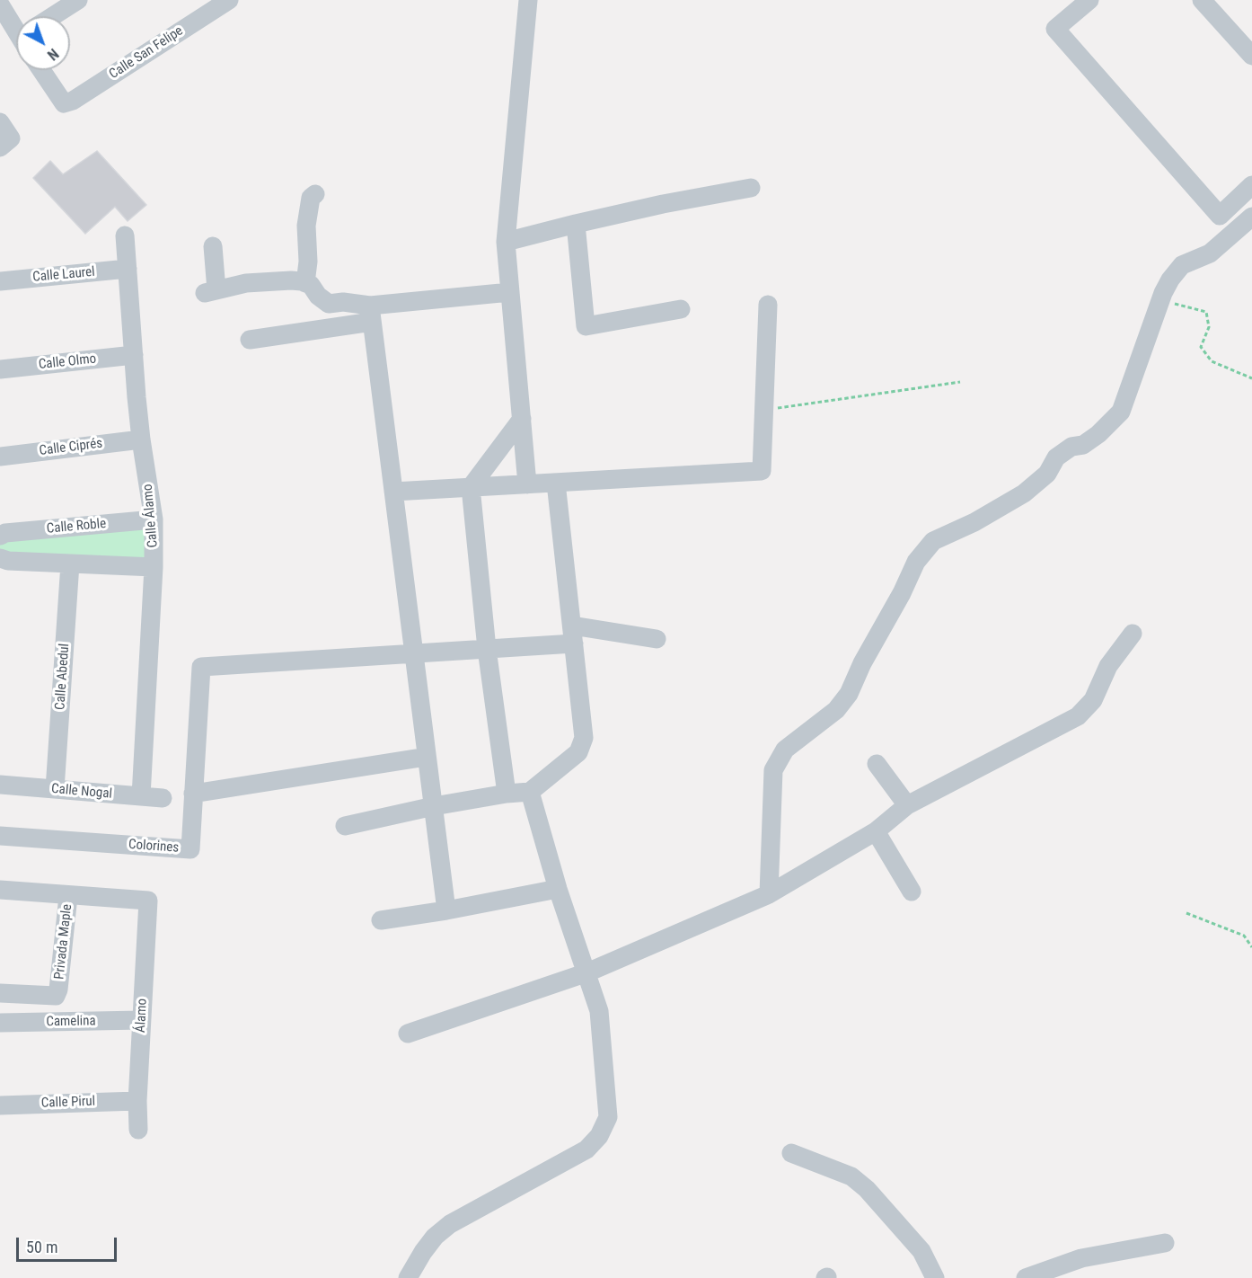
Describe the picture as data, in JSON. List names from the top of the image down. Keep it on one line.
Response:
{"streets":{"street":["Calle San Felipe","Calle Laurel","Calle Olmo","Calle Ciprés","Calle Álamo","Calle Roble","Calle Abedul","Calle Nogal","Colorines","Privada Maple","Álamo","Camelina","Calle Pirul"]},"crossings":[["Calle Laurel","Calle Álamo"],["Calle Olmo","Calle Álamo"],["Calle Ciprés","Calle Álamo"],["Calle Álamo","Calle Roble"],["Calle Álamo","Calle Nogal"],["Calle Abedul","Calle Nogal"],["Privada Maple","Álamo"],["Álamo","Camelina"],["Álamo","Calle Pirul"]],"scale_bar":"50 m","north":"bottom right"}
